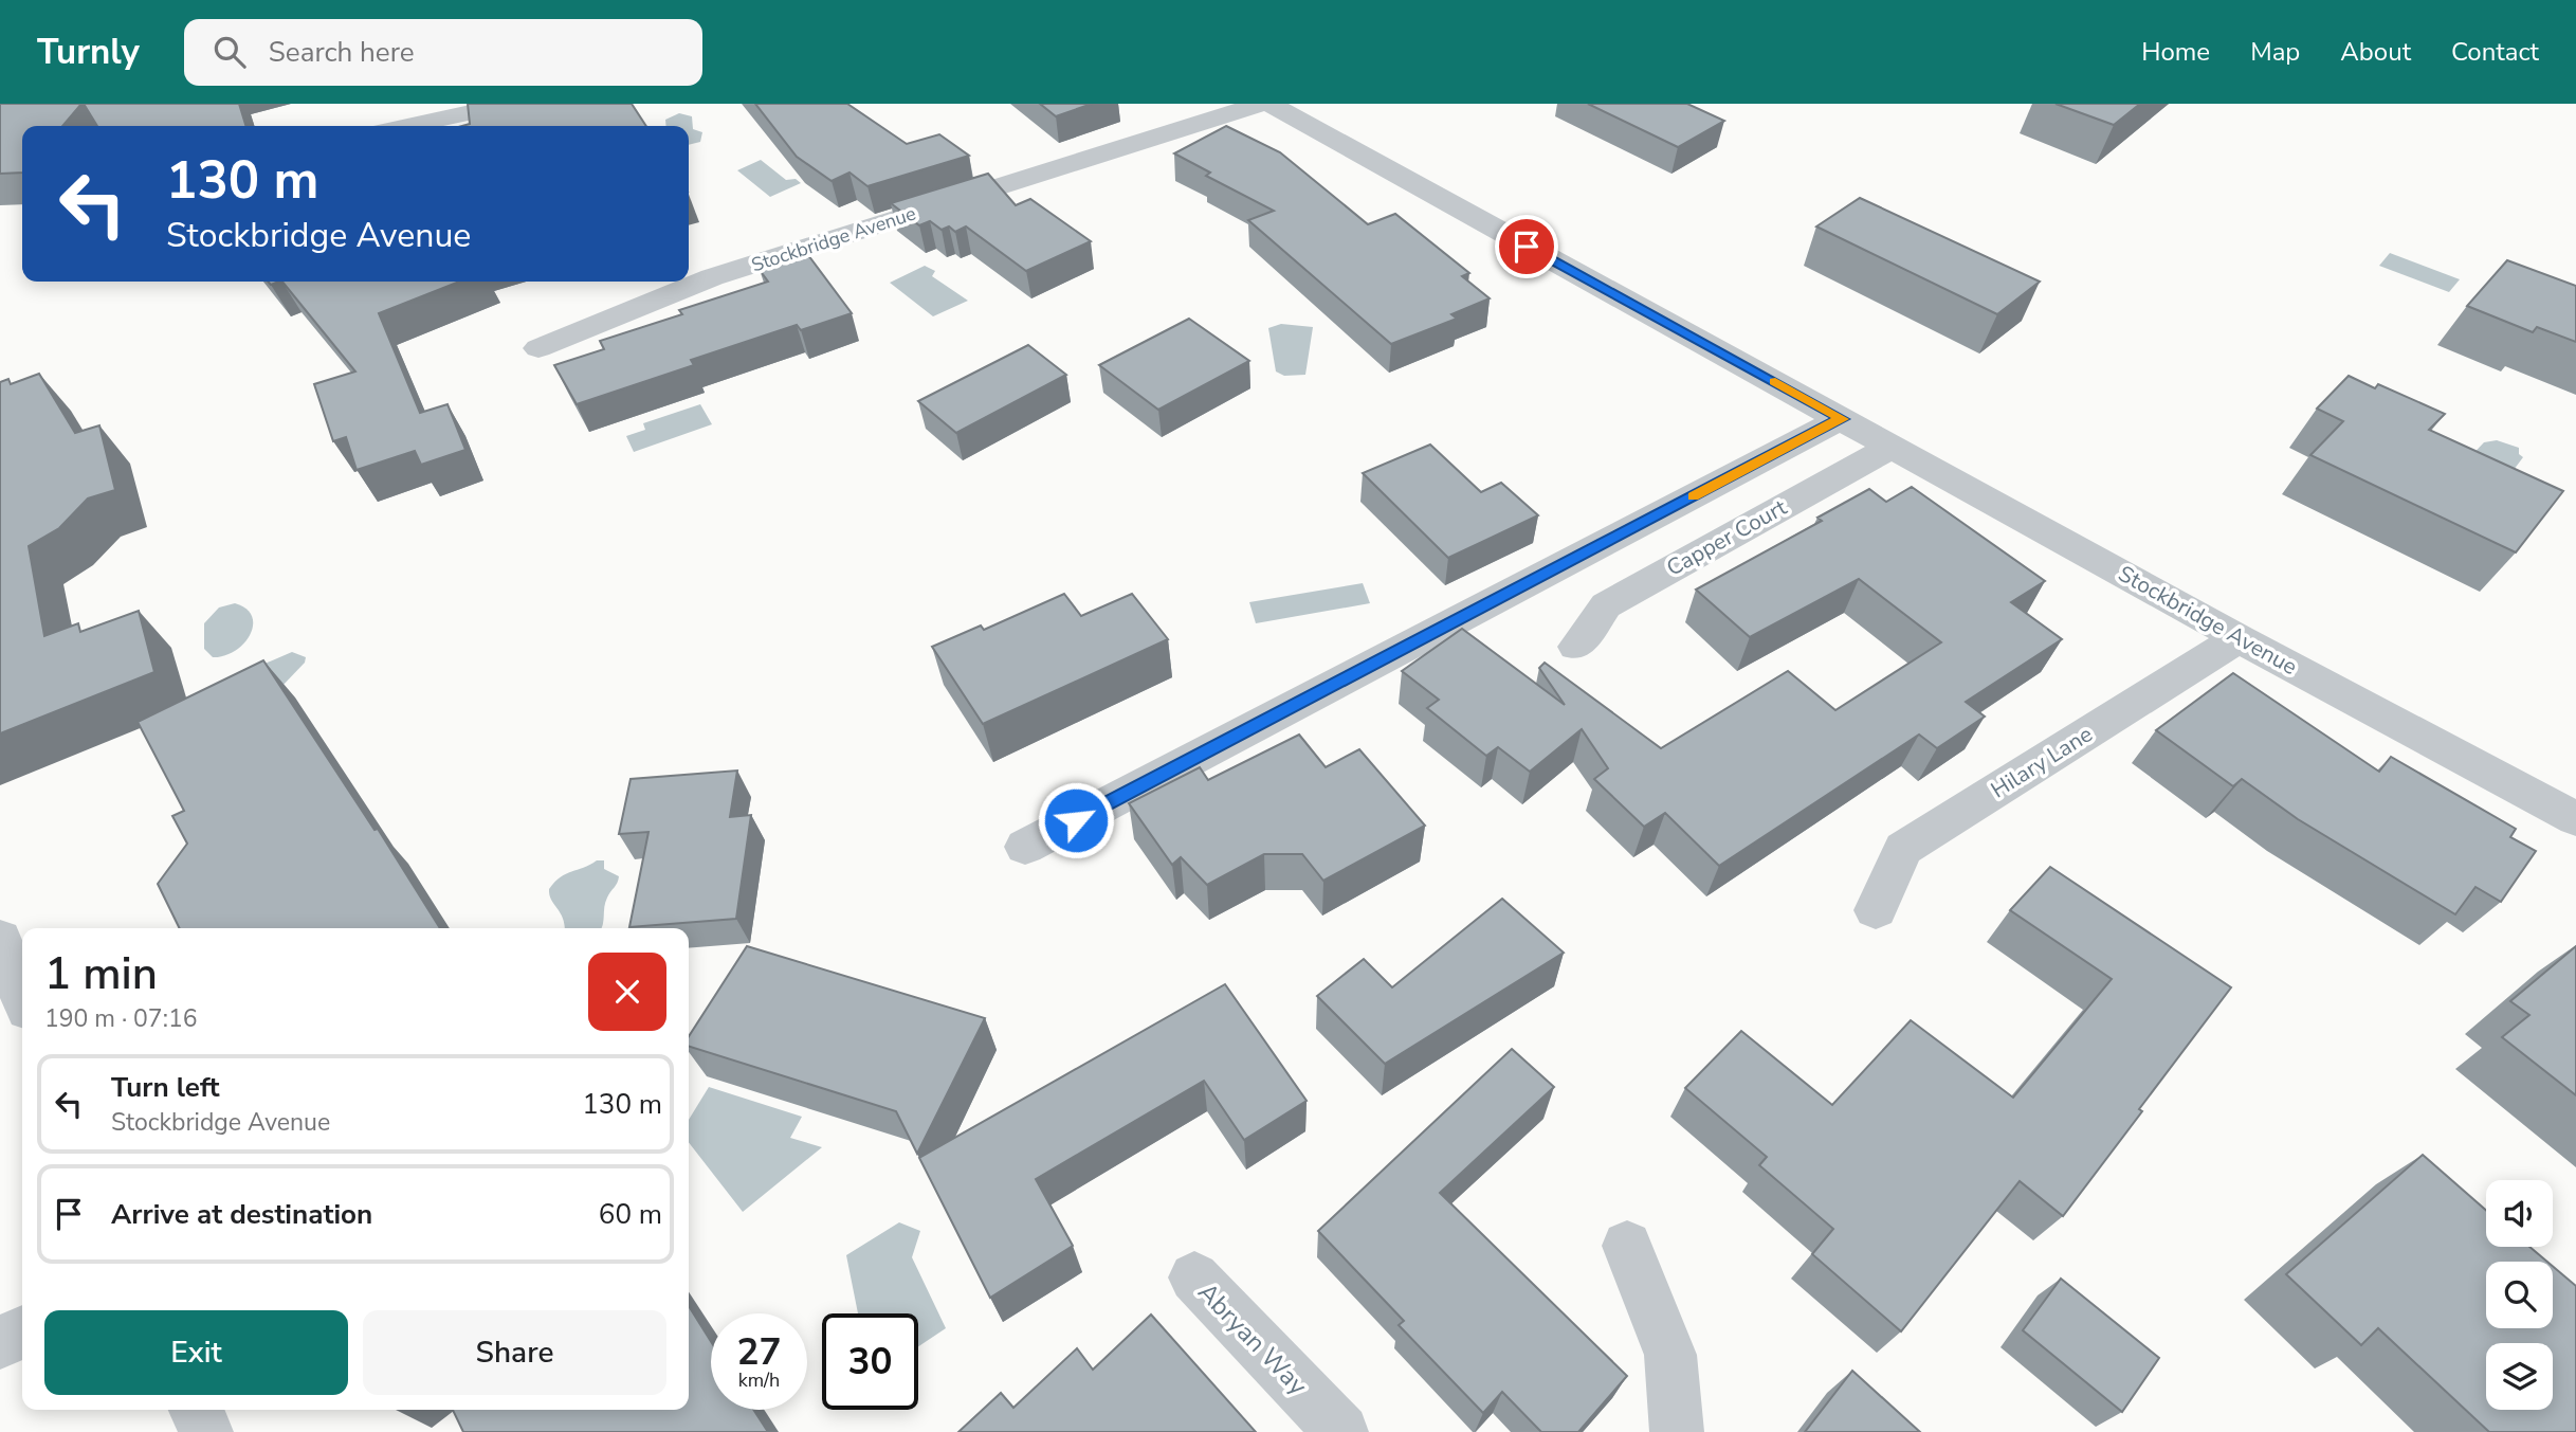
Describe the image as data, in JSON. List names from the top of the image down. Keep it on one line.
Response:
{"streets":{"street":["Stockbridge Avenue","Capper Court","Hilary Lane","Abryan Way"]},"crossings":[["Stockbridge Avenue","Capper Court"],["Stockbridge Avenue","Hilary Lane"]],"page":{"header":"Turnly","search":"Search here","nav":["Home","Map","About","Contact"],"turn":["130 m","Stockbridge Avenue"],"heading":["1 min","190 m · 07:16"],"list":[{"name":"Turn left","note":"Stockbridge Avenue","value":"130 m"},{"name":"Arrive at destination","value":"60 m"}],"buttons":["Exit","Share"],"speed":"27 km/h","limit":"30"}}
